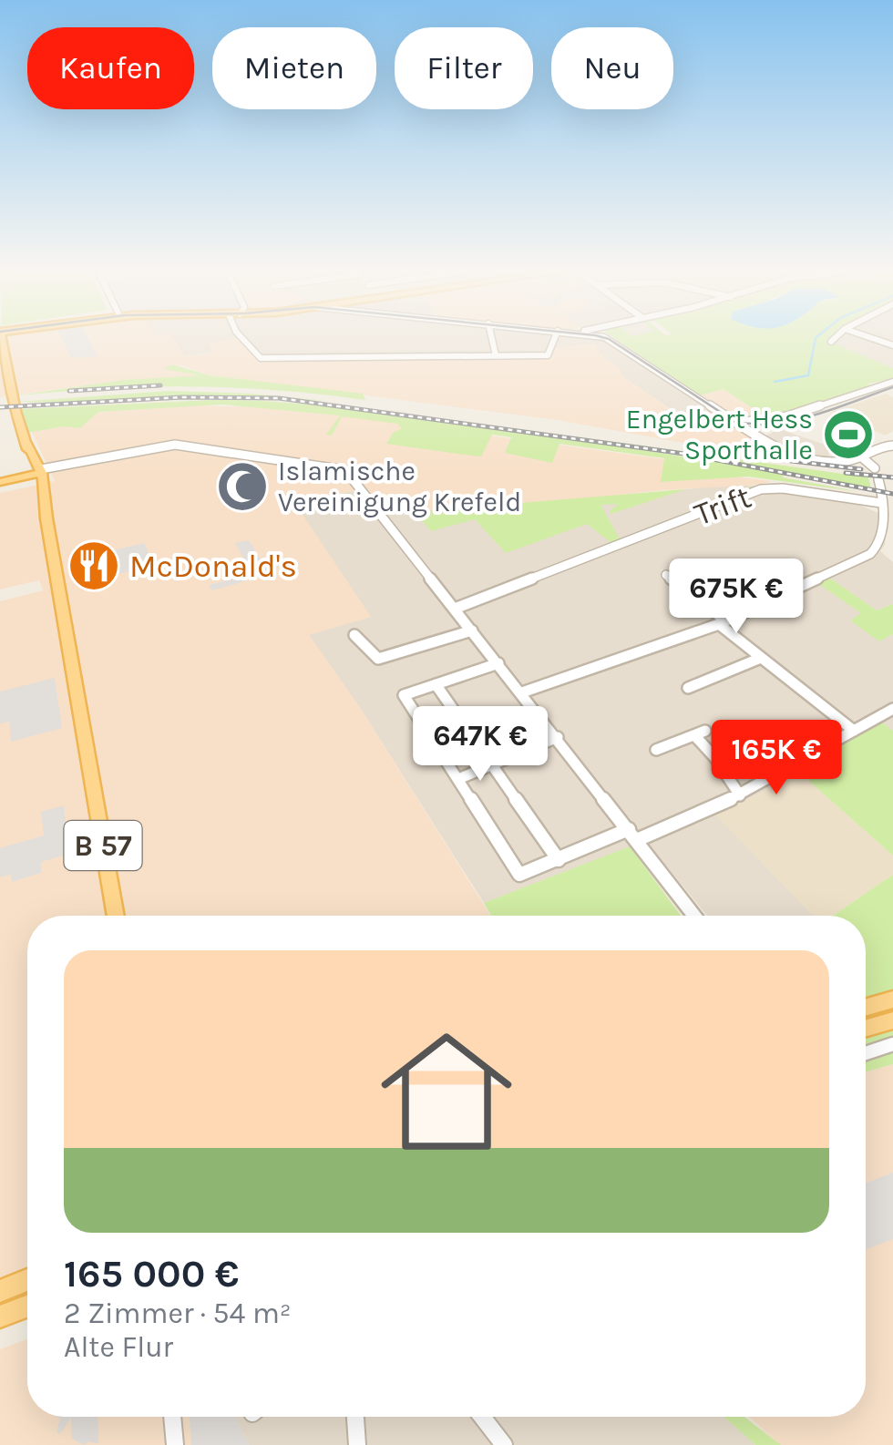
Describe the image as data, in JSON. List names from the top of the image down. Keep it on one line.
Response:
{"streets":{"main road":["B 57"],"street":["Trift"]},"places":{"sports":["Engelbert Hess Sporthalle"],"mosque":["Islamische Vereinigung Krefeld"],"restaurant":["McDonald's"]},"page":{"chip":["Kaufen","Mieten","Filter","Neu"],"price":["675K €","647K €","165K €"],"list":[{"name":"165 000 €","note":"2 Zimmer · 54 m² · Alte Flur"}]}}
